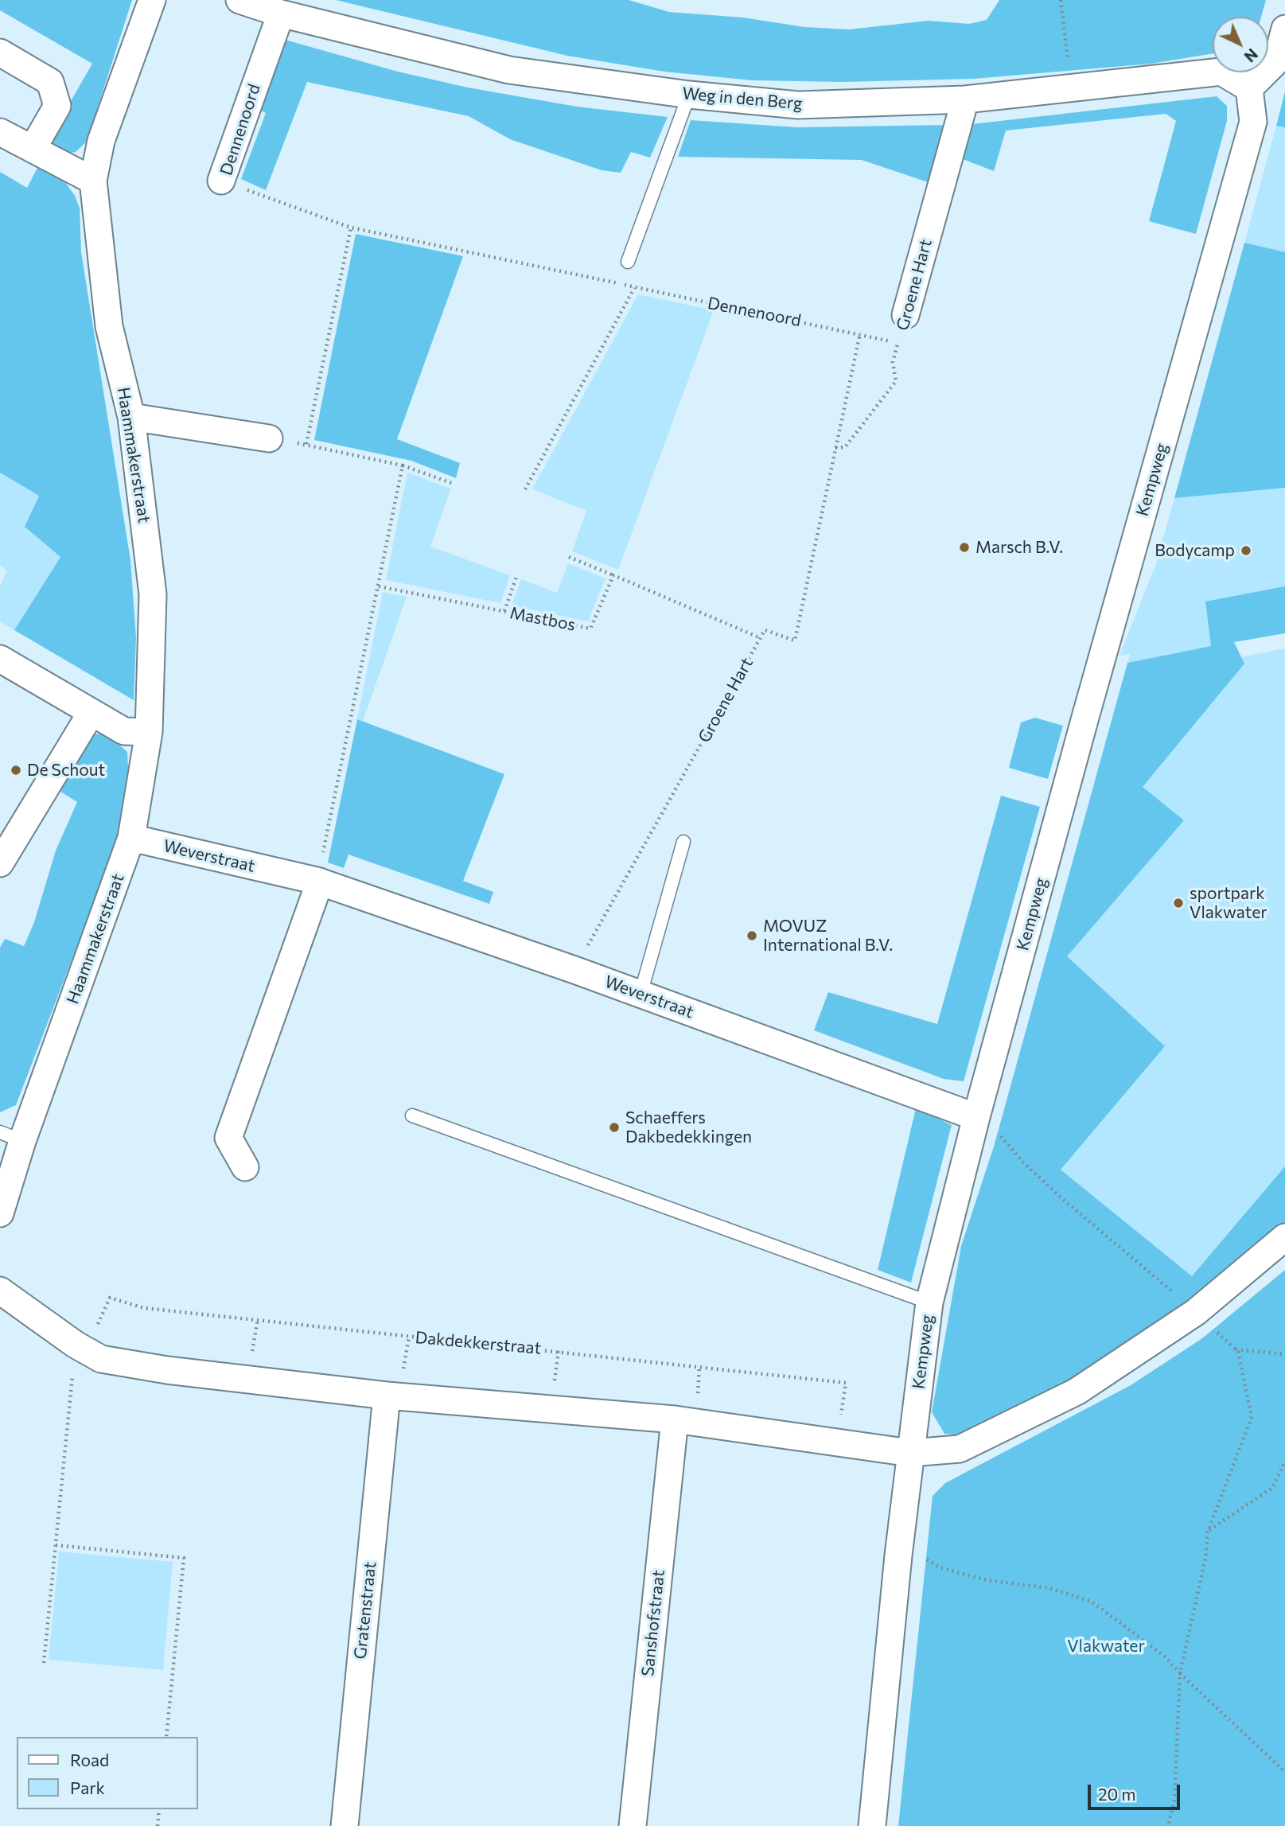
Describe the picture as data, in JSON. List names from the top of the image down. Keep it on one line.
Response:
{"streets":{"street":["Weg in den Berg","Dennenoord","Groene Hart","Haammakerstraat","Kempweg","Weverstraat","Gratenstraat","Sanshofstraat"],"path":["Mastbos","Dakdekkerstraat"]},"crossings":[["Weg in den Berg","Dennenoord"],["Weg in den Berg","Groene Hart"],["Weg in den Berg","Kempweg"],["Dennenoord","Groene Hart"],["Groene Hart","Weverstraat"],["Haammakerstraat","Weverstraat"],["Kempweg","Weverstraat"]],"parks":["Vlakwater"],"places":["Marsch B.V.","Bodycamp","De Schout","sportpark Vlakwater","MOVUZ International B.V.","Schaeffers Dakbedekkingen"],"legend":["Road","Park"],"scale_bar":"20 m","north":"bottom right"}
